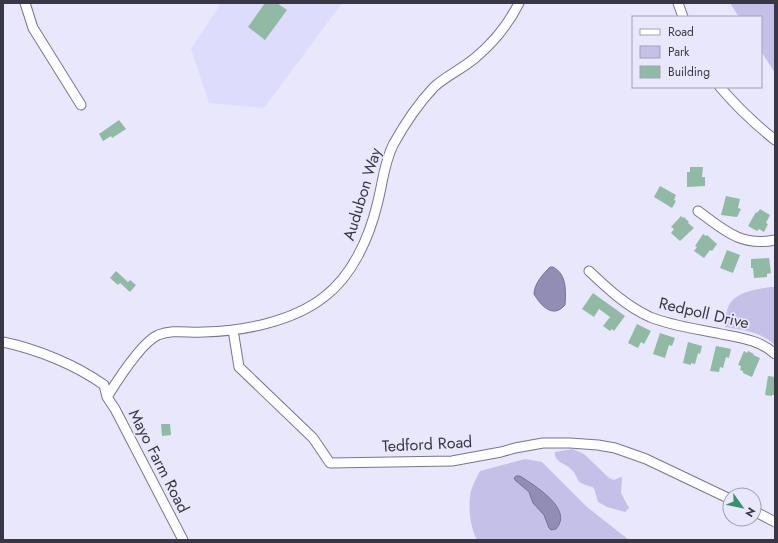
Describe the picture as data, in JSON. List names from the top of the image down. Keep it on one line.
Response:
{"streets":{"street":["Audubon Way","Redpoll Drive","Tedford Road","Mayo Farm Road"]},"crossings":[["Audubon Way","Tedford Road"],["Audubon Way","Mayo Farm Road"]],"legend":["Road","Park","Building"],"north":"bottom right"}
